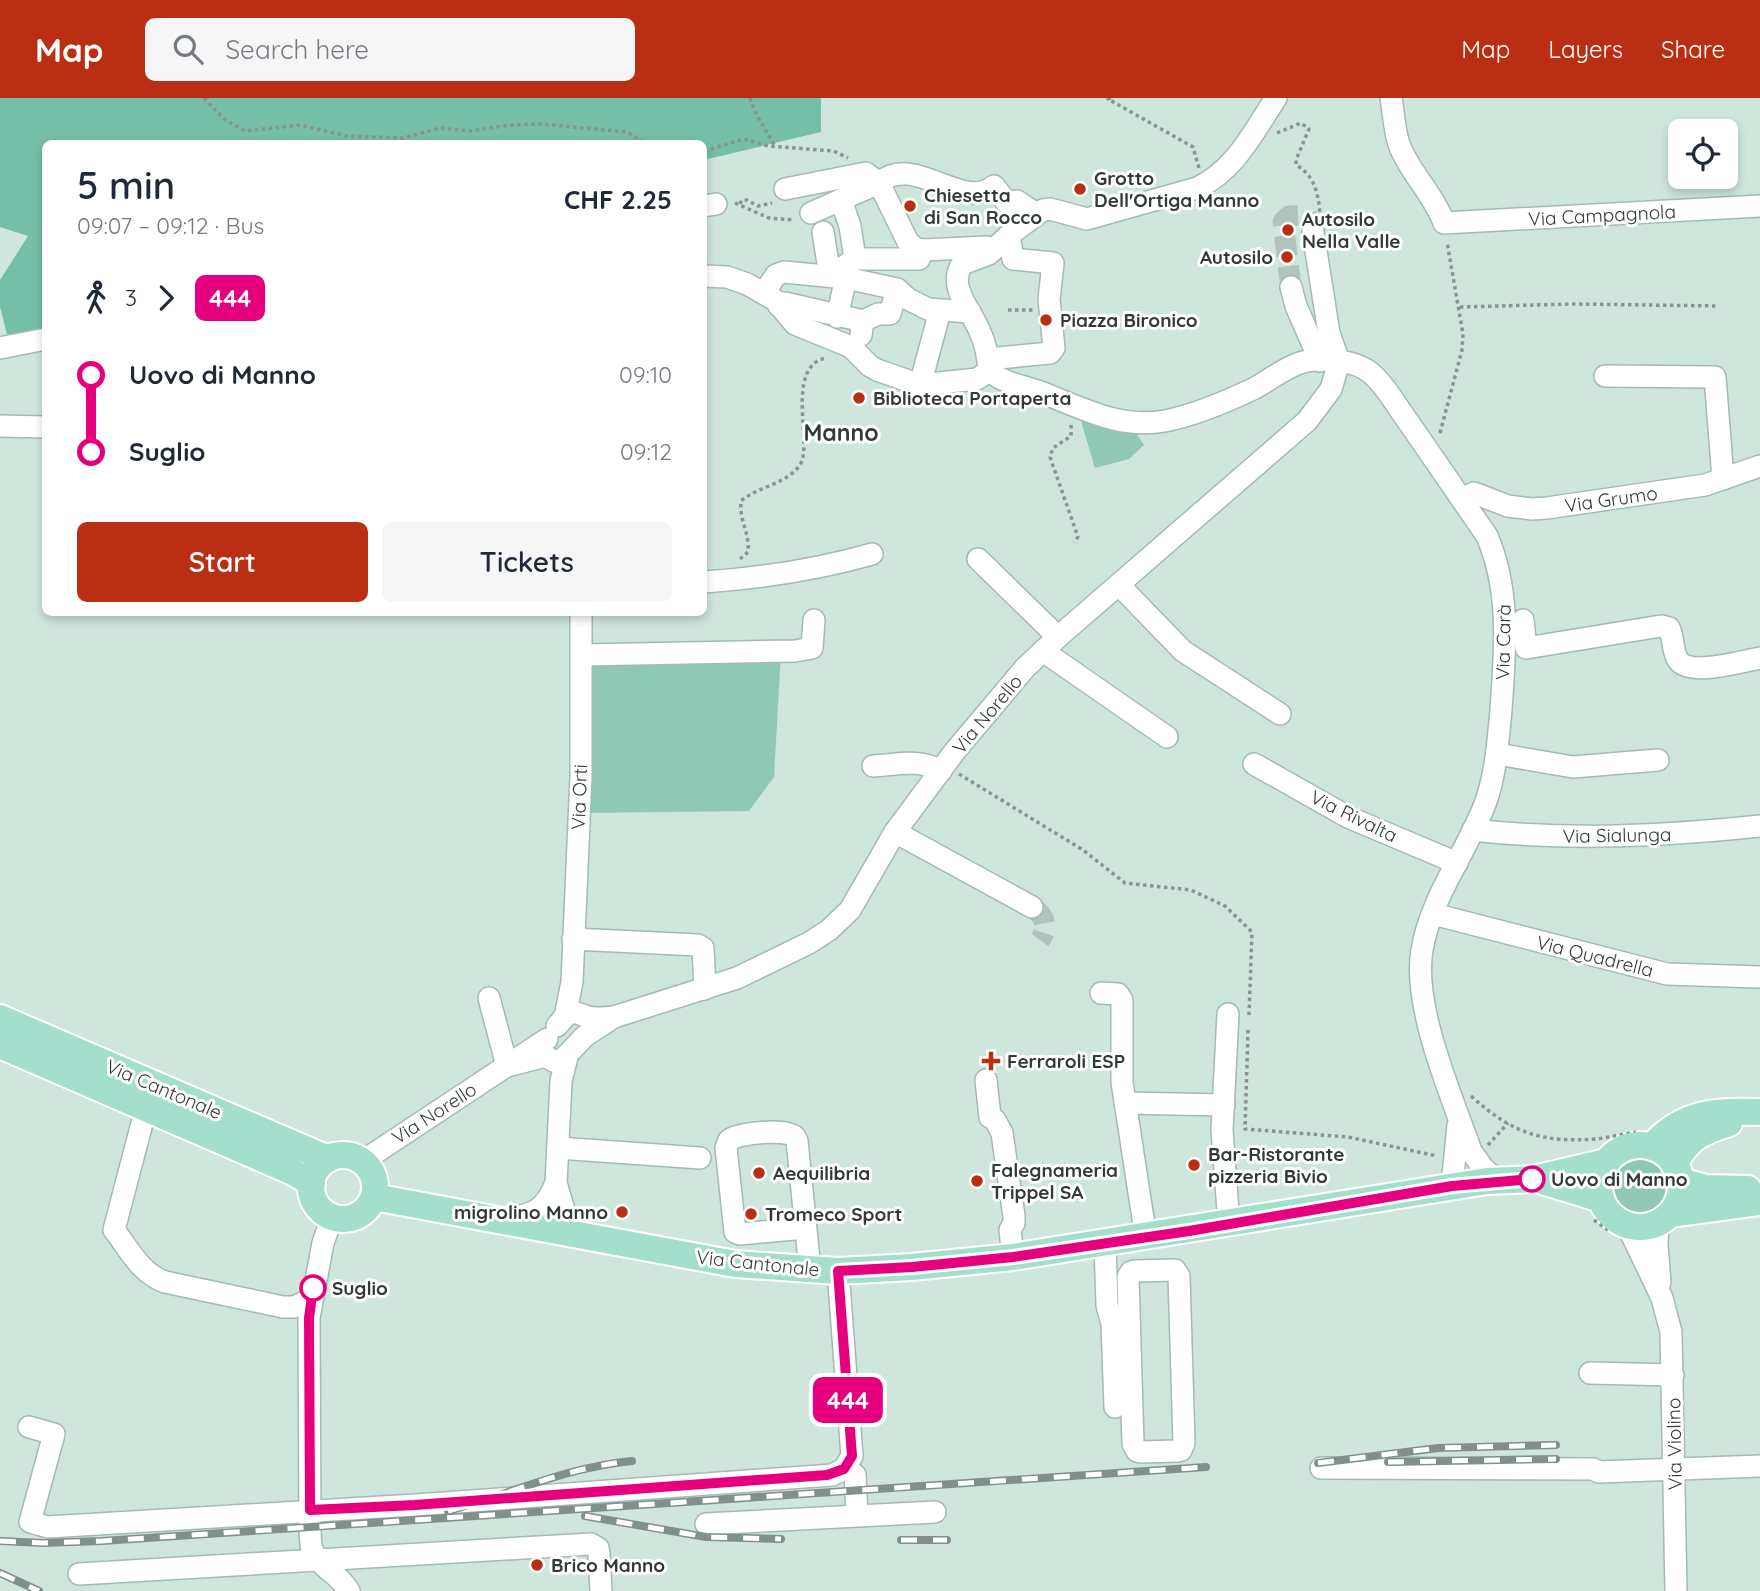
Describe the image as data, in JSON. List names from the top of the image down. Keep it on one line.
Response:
{"streets":{"main road":["Via Cantonale"],"street":["Via Campagnola","Via Grumo","Via Carà","Via Norello","Via Orti","Via Rivalta","Via Sialunga","Via Quadrella","Via Violino"]},"crossings":[["Via Grumo","Via Carà"],["Via Carà","Via Norello"],["Via Carà","Via Rivalta"],["Via Carà","Via Sialunga"],["Via Carà","Via Quadrella"],["Via Carà","Via Cantonale"],["Via Norello","Via Orti"],["Via Norello","Via Cantonale"]],"districts":["Manno"],"places":{"other":["Grotto Dell'Ortiga Manno","Chiesetta di San Rocco","Autosilo Nella Valle","Autosilo","Piazza Bironico","Biblioteca Portaperta","Bar-Ristorante pizzeria Bivio","Aequilibria","Uovo di Manno","Falegnameria Trippel SA","migrolino Manno","Tromeco Sport","Suglio","Brico Manno"],"health":["Ferraroli ESP"]},"lines":["bus line 444"],"page":{"header":"Map","search":"Search here","nav":["Map","Layers","Share"],"on_map":"444","heading":["5 min","09:07 – 09:12 · Bus","CHF 2.25"],"legs":["3","444"],"list":[{"name":"Uovo di Manno","value":"09:10"},{"name":"Suglio","value":"09:12"}],"buttons":["Start","Tickets"]}}
